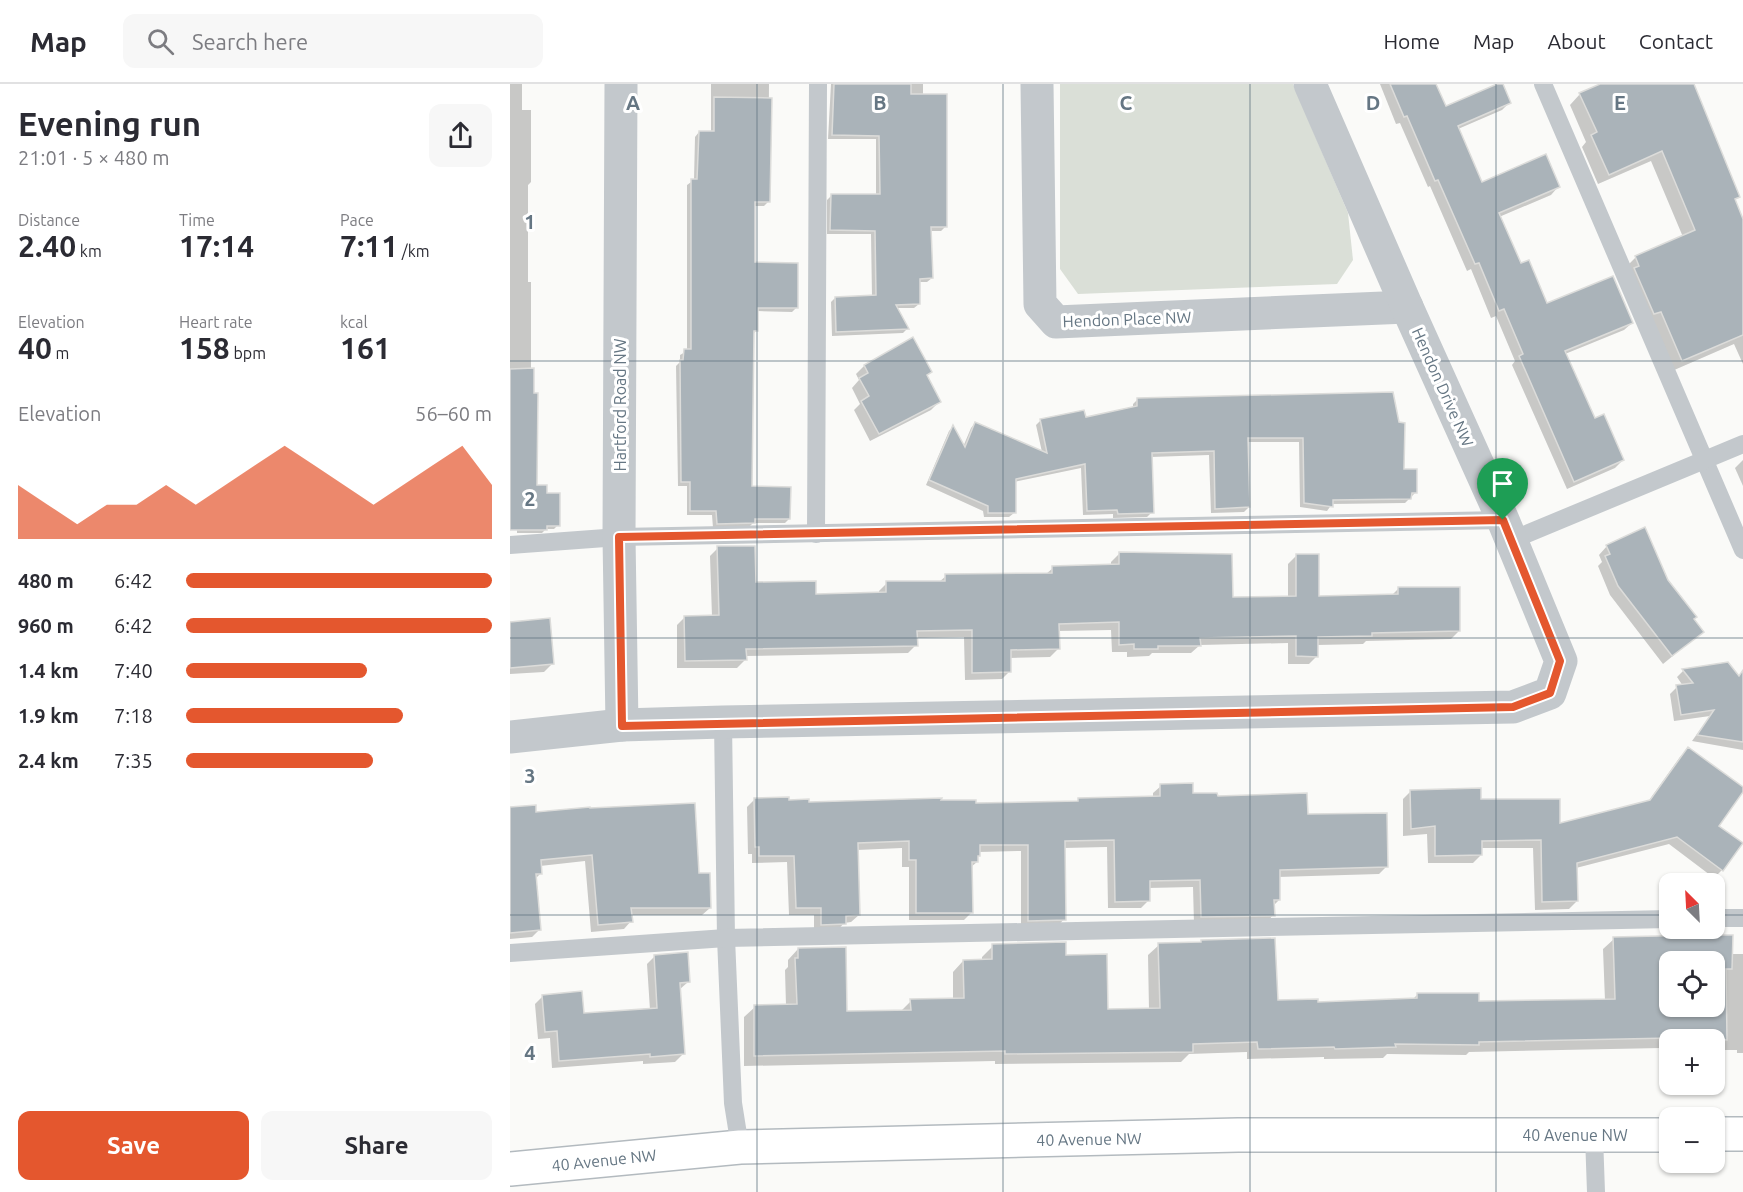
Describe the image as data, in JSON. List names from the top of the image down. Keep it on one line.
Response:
{"streets":{"street":["Hendon Place NW","Hendon Drive NW","Hartford Road NW","40 Avenue NW"]},"crossings":[["Hendon Place NW","Hendon Drive NW"],["Hendon Drive NW","Hartford Road NW"]],"north":"top left","page":{"header":"Map","search":"Search here","nav":["Home","Map","About","Contact"],"heading":["Evening run","21:01 · 5 × 480 m"],"stats":[["Distance","2.40 km"],["Time","17:14"],["Pace","7:11 /km"],["Elevation","40 m"],["Heart rate","158 bpm"],["kcal","161"]],"chart":["Elevation","56–60 m"],"list":[{"name":"480 m","note":"6:42"},{"name":"960 m","note":"6:42"},{"name":"1.4 km","note":"7:40"},{"name":"1.9 km","note":"7:18"},{"name":"2.4 km","note":"7:35"}],"map_buttons":["+","−"],"buttons":["Save","Share"]},"grid":{"columns":["A","B","C","D","E"],"rows":["1","2","3","4"]}}
